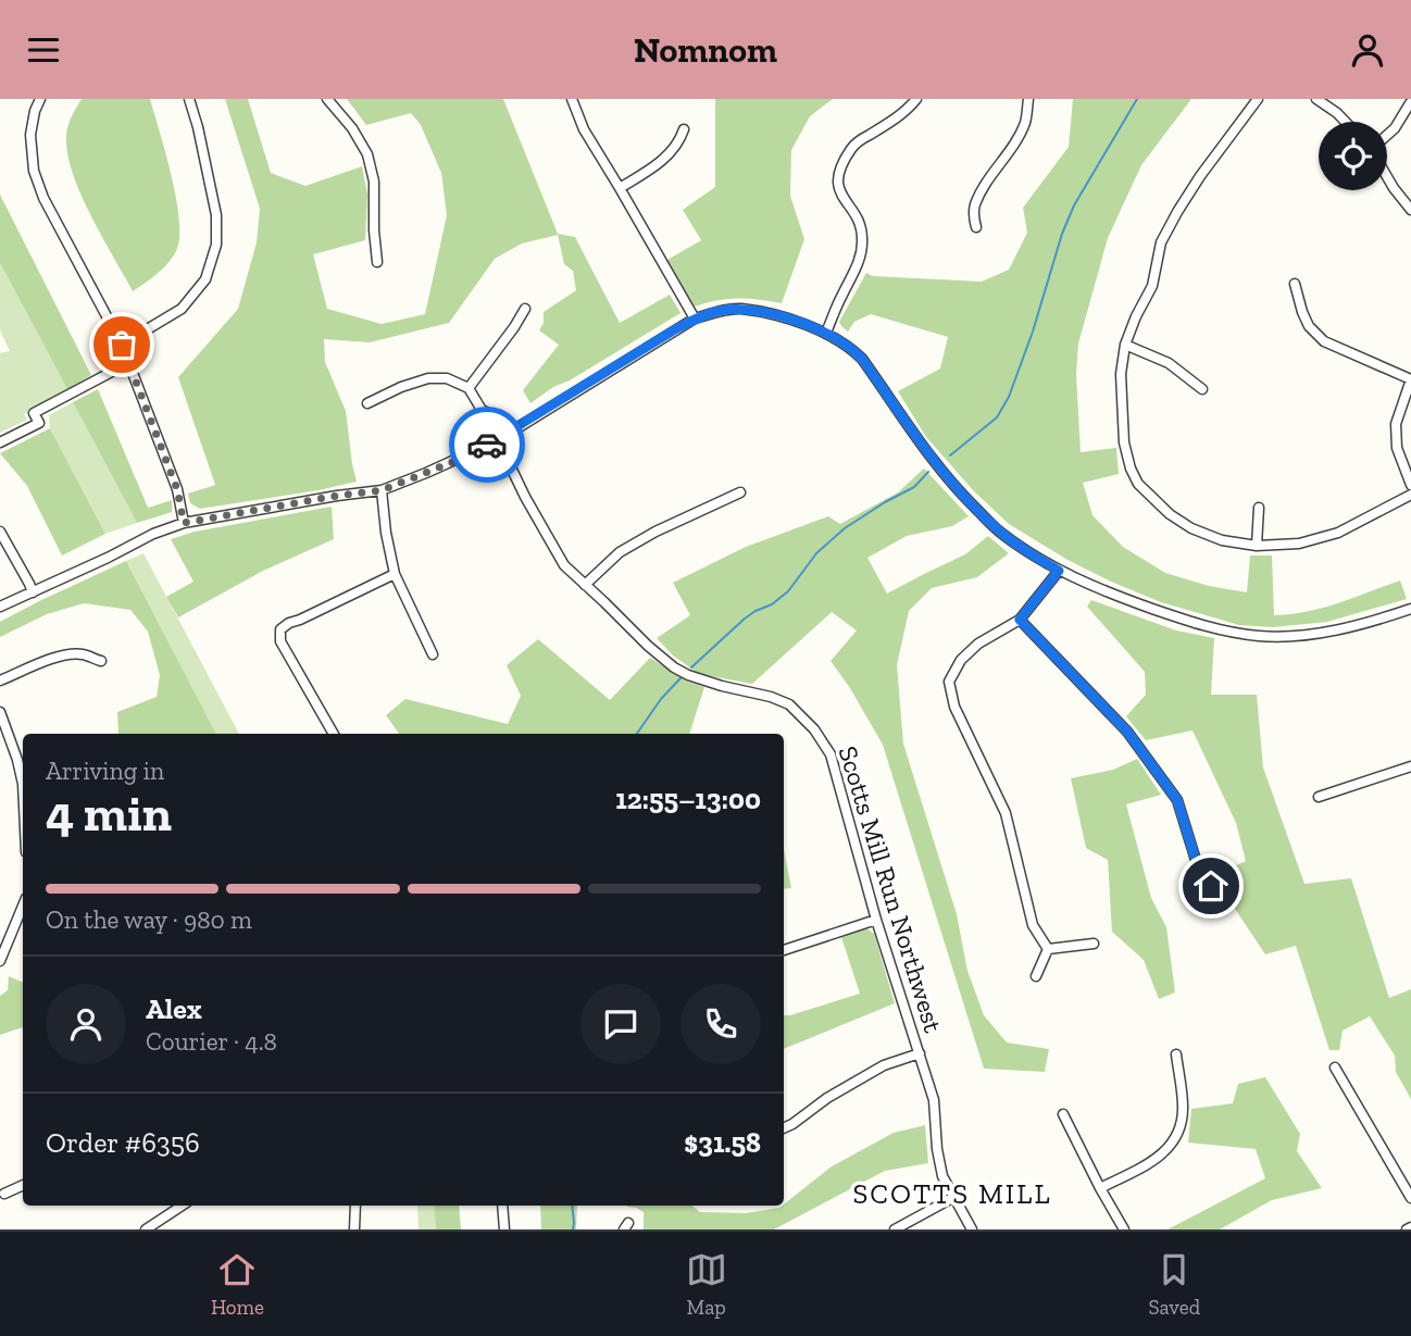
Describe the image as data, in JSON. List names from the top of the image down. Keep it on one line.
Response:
{"streets":{"street":["Scotts Mill Run Northwest"]},"districts":["SCOTTS MILL"],"page":{"header":"Nomnom","heading":["4 min","Arriving in","12:55–13:00"],"panel":["Alex","Courier · 4.8","Order #6356","$31.58"],"bar":"On the way · 980 m","tabs":["Home","Map","Saved"]}}
